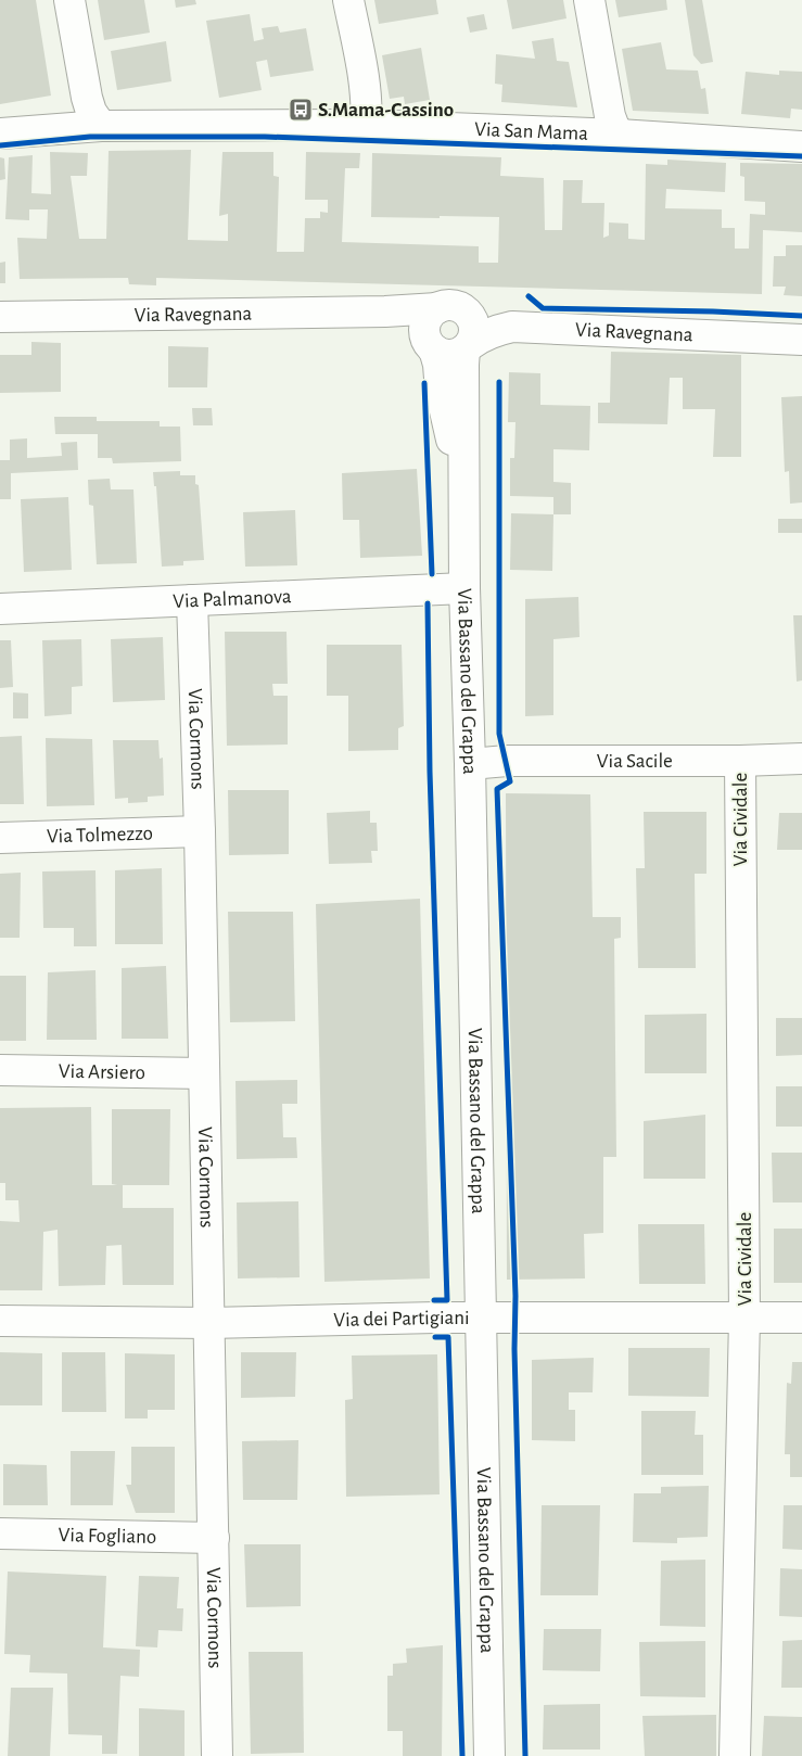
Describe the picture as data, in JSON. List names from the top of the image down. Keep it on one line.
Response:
{"streets":{"street":["Via San Mama","Via Ravegnana","Via Palmanova","Via Bassano del Grappa","Via Cormons","Via Sacile","Via Cividale","Via Tolmezzo","Via Arsiero","Via dei Partigiani","Via Fogliano"]},"crossings":[["Via Ravegnana","Via Bassano del Grappa"],["Via Palmanova","Via Bassano del Grappa"],["Via Palmanova","Via Cormons"],["Via Bassano del Grappa","Via Sacile"],["Via Bassano del Grappa","Via dei Partigiani"],["Via Cormons","Via Tolmezzo"],["Via Cormons","Via Arsiero"],["Via Cormons","Via dei Partigiani"],["Via Cormons","Via Fogliano"],["Via Sacile","Via Cividale"],["Via Cividale","Via dei Partigiani"]],"places":{"bus stop":["S.Mama-Cassino"]}}
